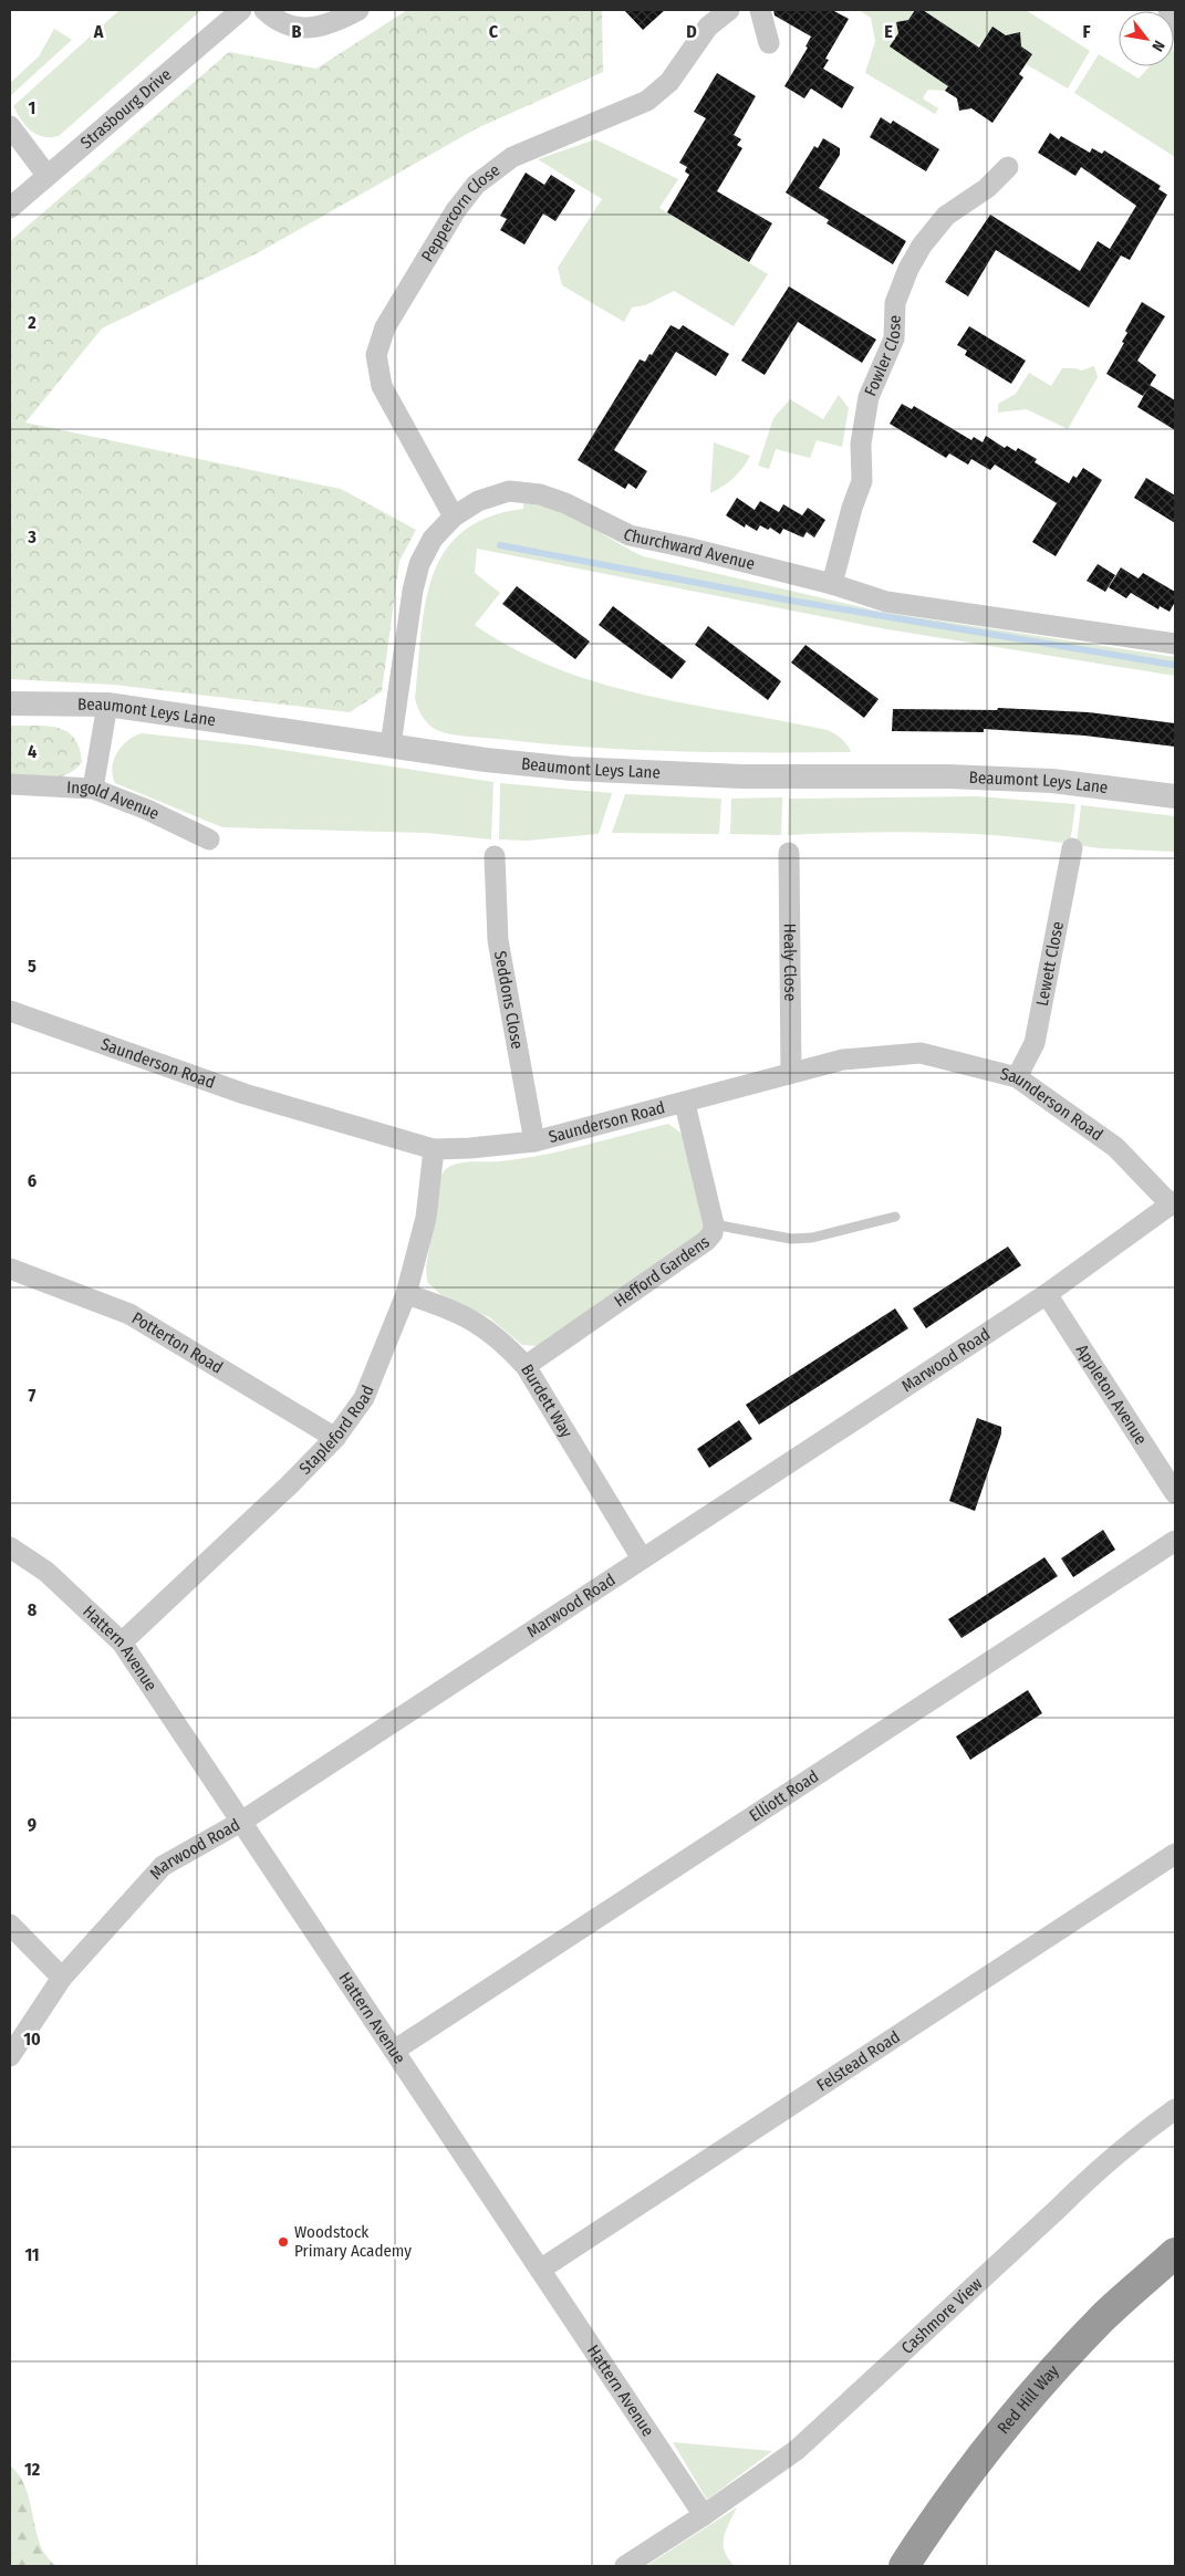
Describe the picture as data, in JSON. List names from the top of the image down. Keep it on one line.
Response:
{"streets":{"highway":["Red Hill Way"],"street":["Strasbourg Drive","Peppercorn Close","Fowler Close","Churchward Avenue","Beaumont Leys Lane","Ingold Avenue","Healy Close","Lewett Close","Seddons Close","Saunderson Road","Hefford Gardens","Potterton Road","Marwood Road","Appleton Avenue","Burdett Way","Stapleford Road","Hattern Avenue","Elliott Road","Felstead Road","Cashmore View"]},"crossings":[["Peppercorn Close","Churchward Avenue"],["Fowler Close","Churchward Avenue"],["Churchward Avenue","Beaumont Leys Lane"],["Healy Close","Saunderson Road"],["Lewett Close","Saunderson Road"],["Seddons Close","Saunderson Road"],["Saunderson Road","Hefford Gardens"],["Saunderson Road","Marwood Road"],["Saunderson Road","Stapleford Road"],["Hefford Gardens","Burdett Way"],["Potterton Road","Stapleford Road"],["Marwood Road","Appleton Avenue"],["Marwood Road","Burdett Way"],["Marwood Road","Hattern Avenue"],["Burdett Way","Stapleford Road"],["Stapleford Road","Hattern Avenue"],["Hattern Avenue","Elliott Road"],["Hattern Avenue","Felstead Road"],["Hattern Avenue","Cashmore View"]],"places":["Woodstock Primary Academy"],"north":"bottom right","grid":{"columns":["A","B","C","D","E","F"],"rows":["1","2","3","4","5","6","7","8","9","10","11","12"]}}
